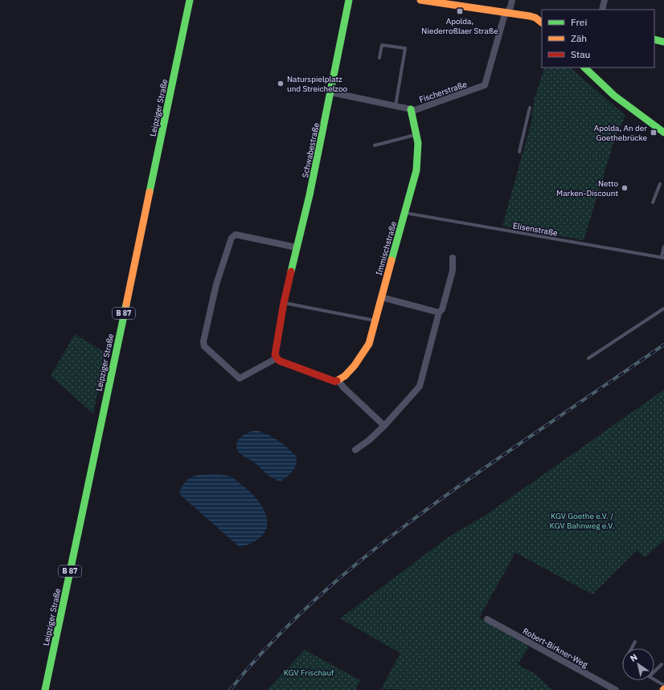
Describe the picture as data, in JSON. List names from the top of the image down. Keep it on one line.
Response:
{"streets":{"main road":["Leipziger Straße","Schwabestraße","Immischstraße","B 87"],"street":["Fischerstraße","Robert-Birkner-Weg"],"lane":["Elisenstraße"]},"crossings":[["Fischerstraße","Schwabestraße"],["Fischerstraße","Immischstraße"],["Elisenstraße","Immischstraße"]],"parks":["KGV Goethe e.V. / KGV Bahnweg e.V.","KGV Frischauf"],"places":{"transit":["Apolda, Niederroßlaer Straße","Apolda, An der Goethebrücke"],"other":["Naturspielplatz und Streichelzoo","Netto Marken-Discount"]},"legend":["Frei","Zäh","Stau"],"north":"top left"}
